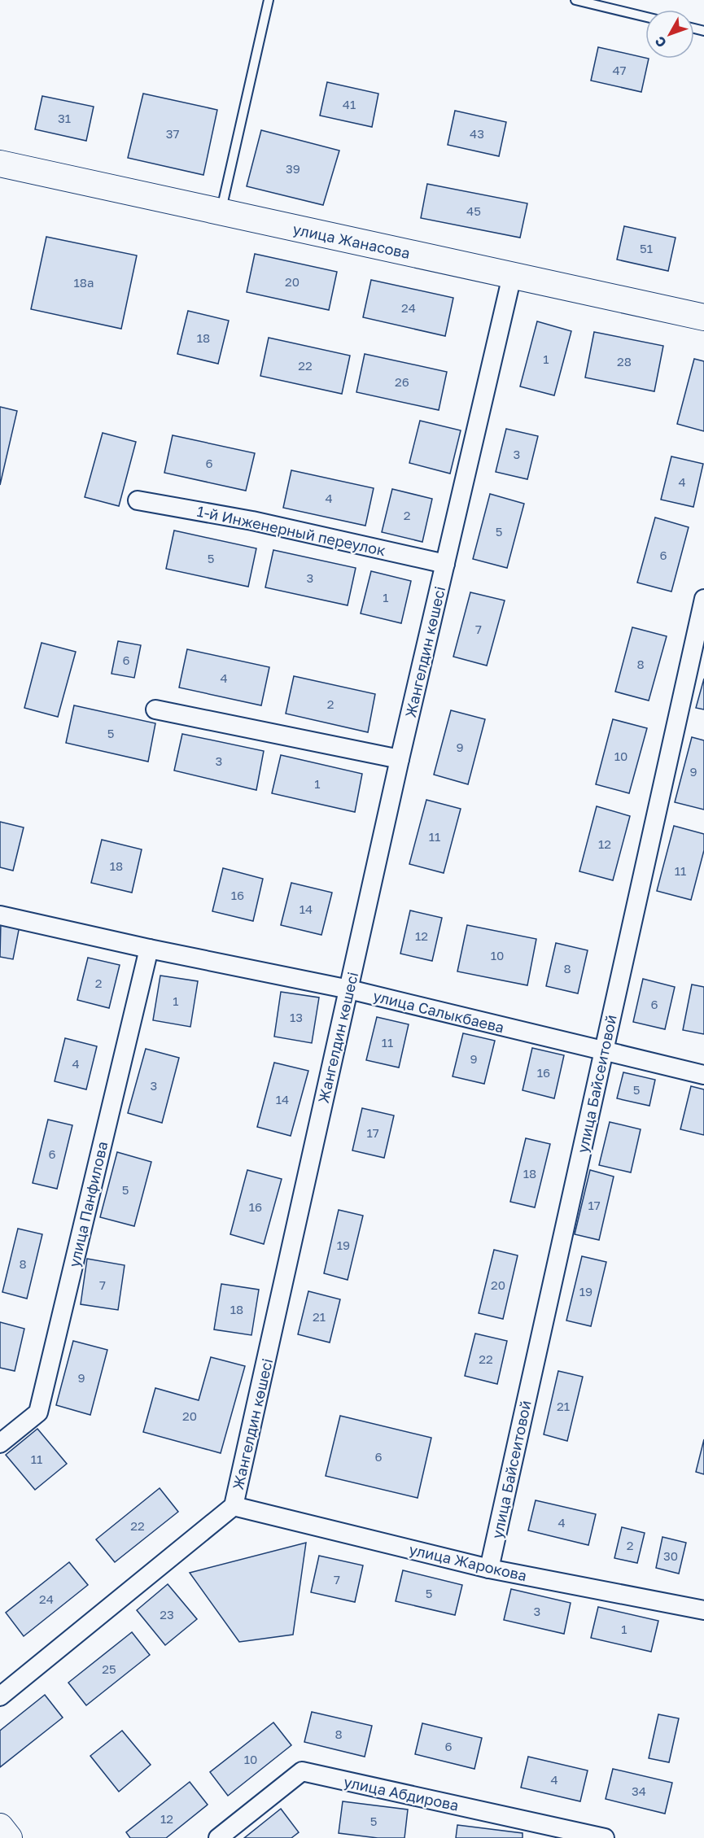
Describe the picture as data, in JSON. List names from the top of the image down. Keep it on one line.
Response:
{"streets":{"street":["улица Жанасова","1-й Инженерный переулок","Жангелдин көшесі","улица Салыкбаева","улица Байсеитовой","улица Панфилова","улица Жарокова","улица Абдирова"]},"crossings":[["улица Жанасова","Жангелдин көшесі"],["1-й Инженерный переулок","Жангелдин көшесі"],["Жангелдин көшесі","улица Салыкбаева"],["Жангелдин көшесі","улица Жарокова"],["улица Салыкбаева","улица Байсеитовой"],["улица Салыкбаева","улица Панфилова"],["улица Байсеитовой","улица Жарокова"]],"house_numbers":["47","41","31","37","43","39","45","51","20","18а","24","18","1","28","22","26","3","6","4","4","2","5","6","5","3","1","7","6","8","4","2","5","9","10","3","9","1","11","12","18","11","16","14","12","10","8","2","1","6","13","11","9","4","16","3","5","14","17","6","18","5","17","16","19","8","7","20","19","18","21","22","9","21","20","6","11","4","22","2","30","7","5","24","3","23","1","25","8","6","10","4","34","12","5"],"north":"bottom left"}
